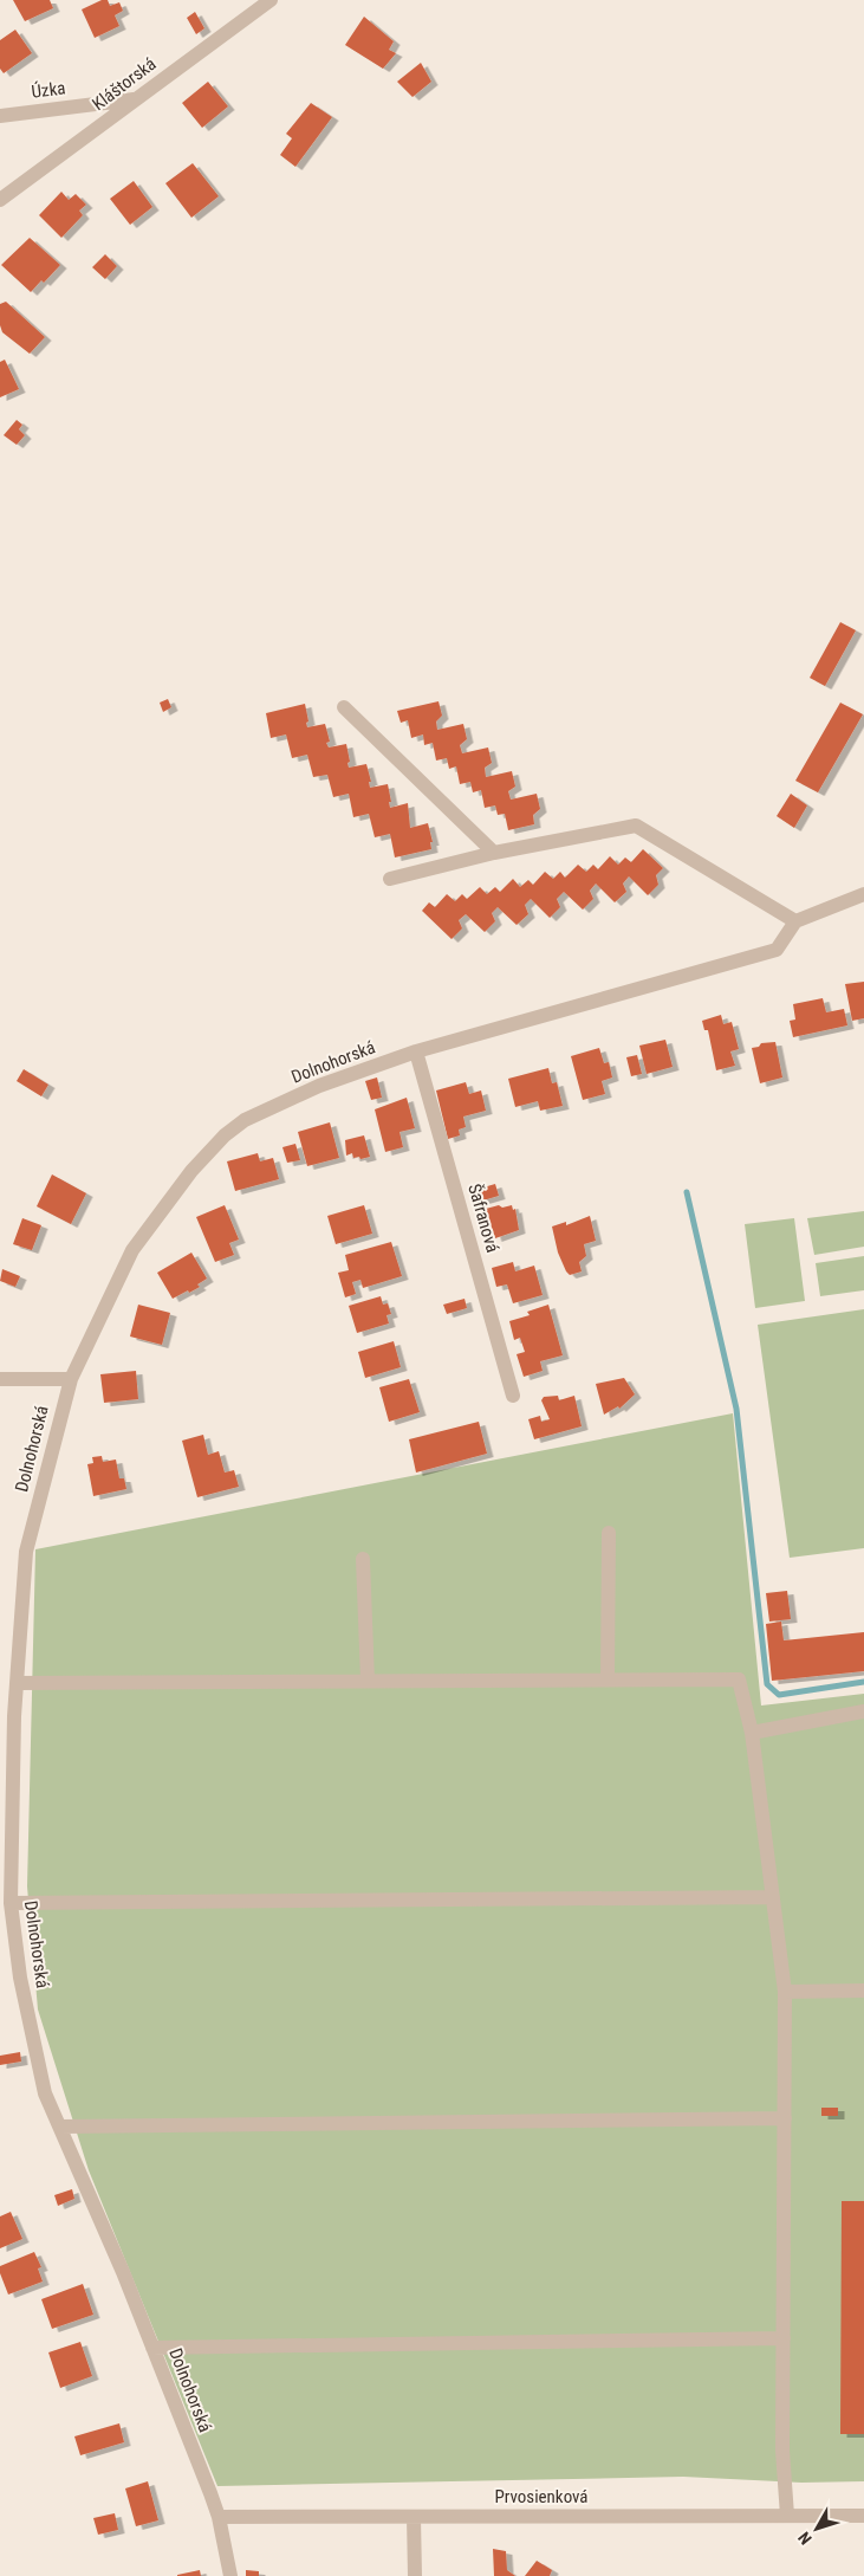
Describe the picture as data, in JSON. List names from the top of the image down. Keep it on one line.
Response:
{"streets":{"street":["Kláštorská","Úzka","Dolnohorská","Šafranová","Prvosienková"]},"crossings":[["Kláštorská","Úzka"],["Dolnohorská","Šafranová"],["Dolnohorská","Prvosienková"]],"north":"bottom left"}
